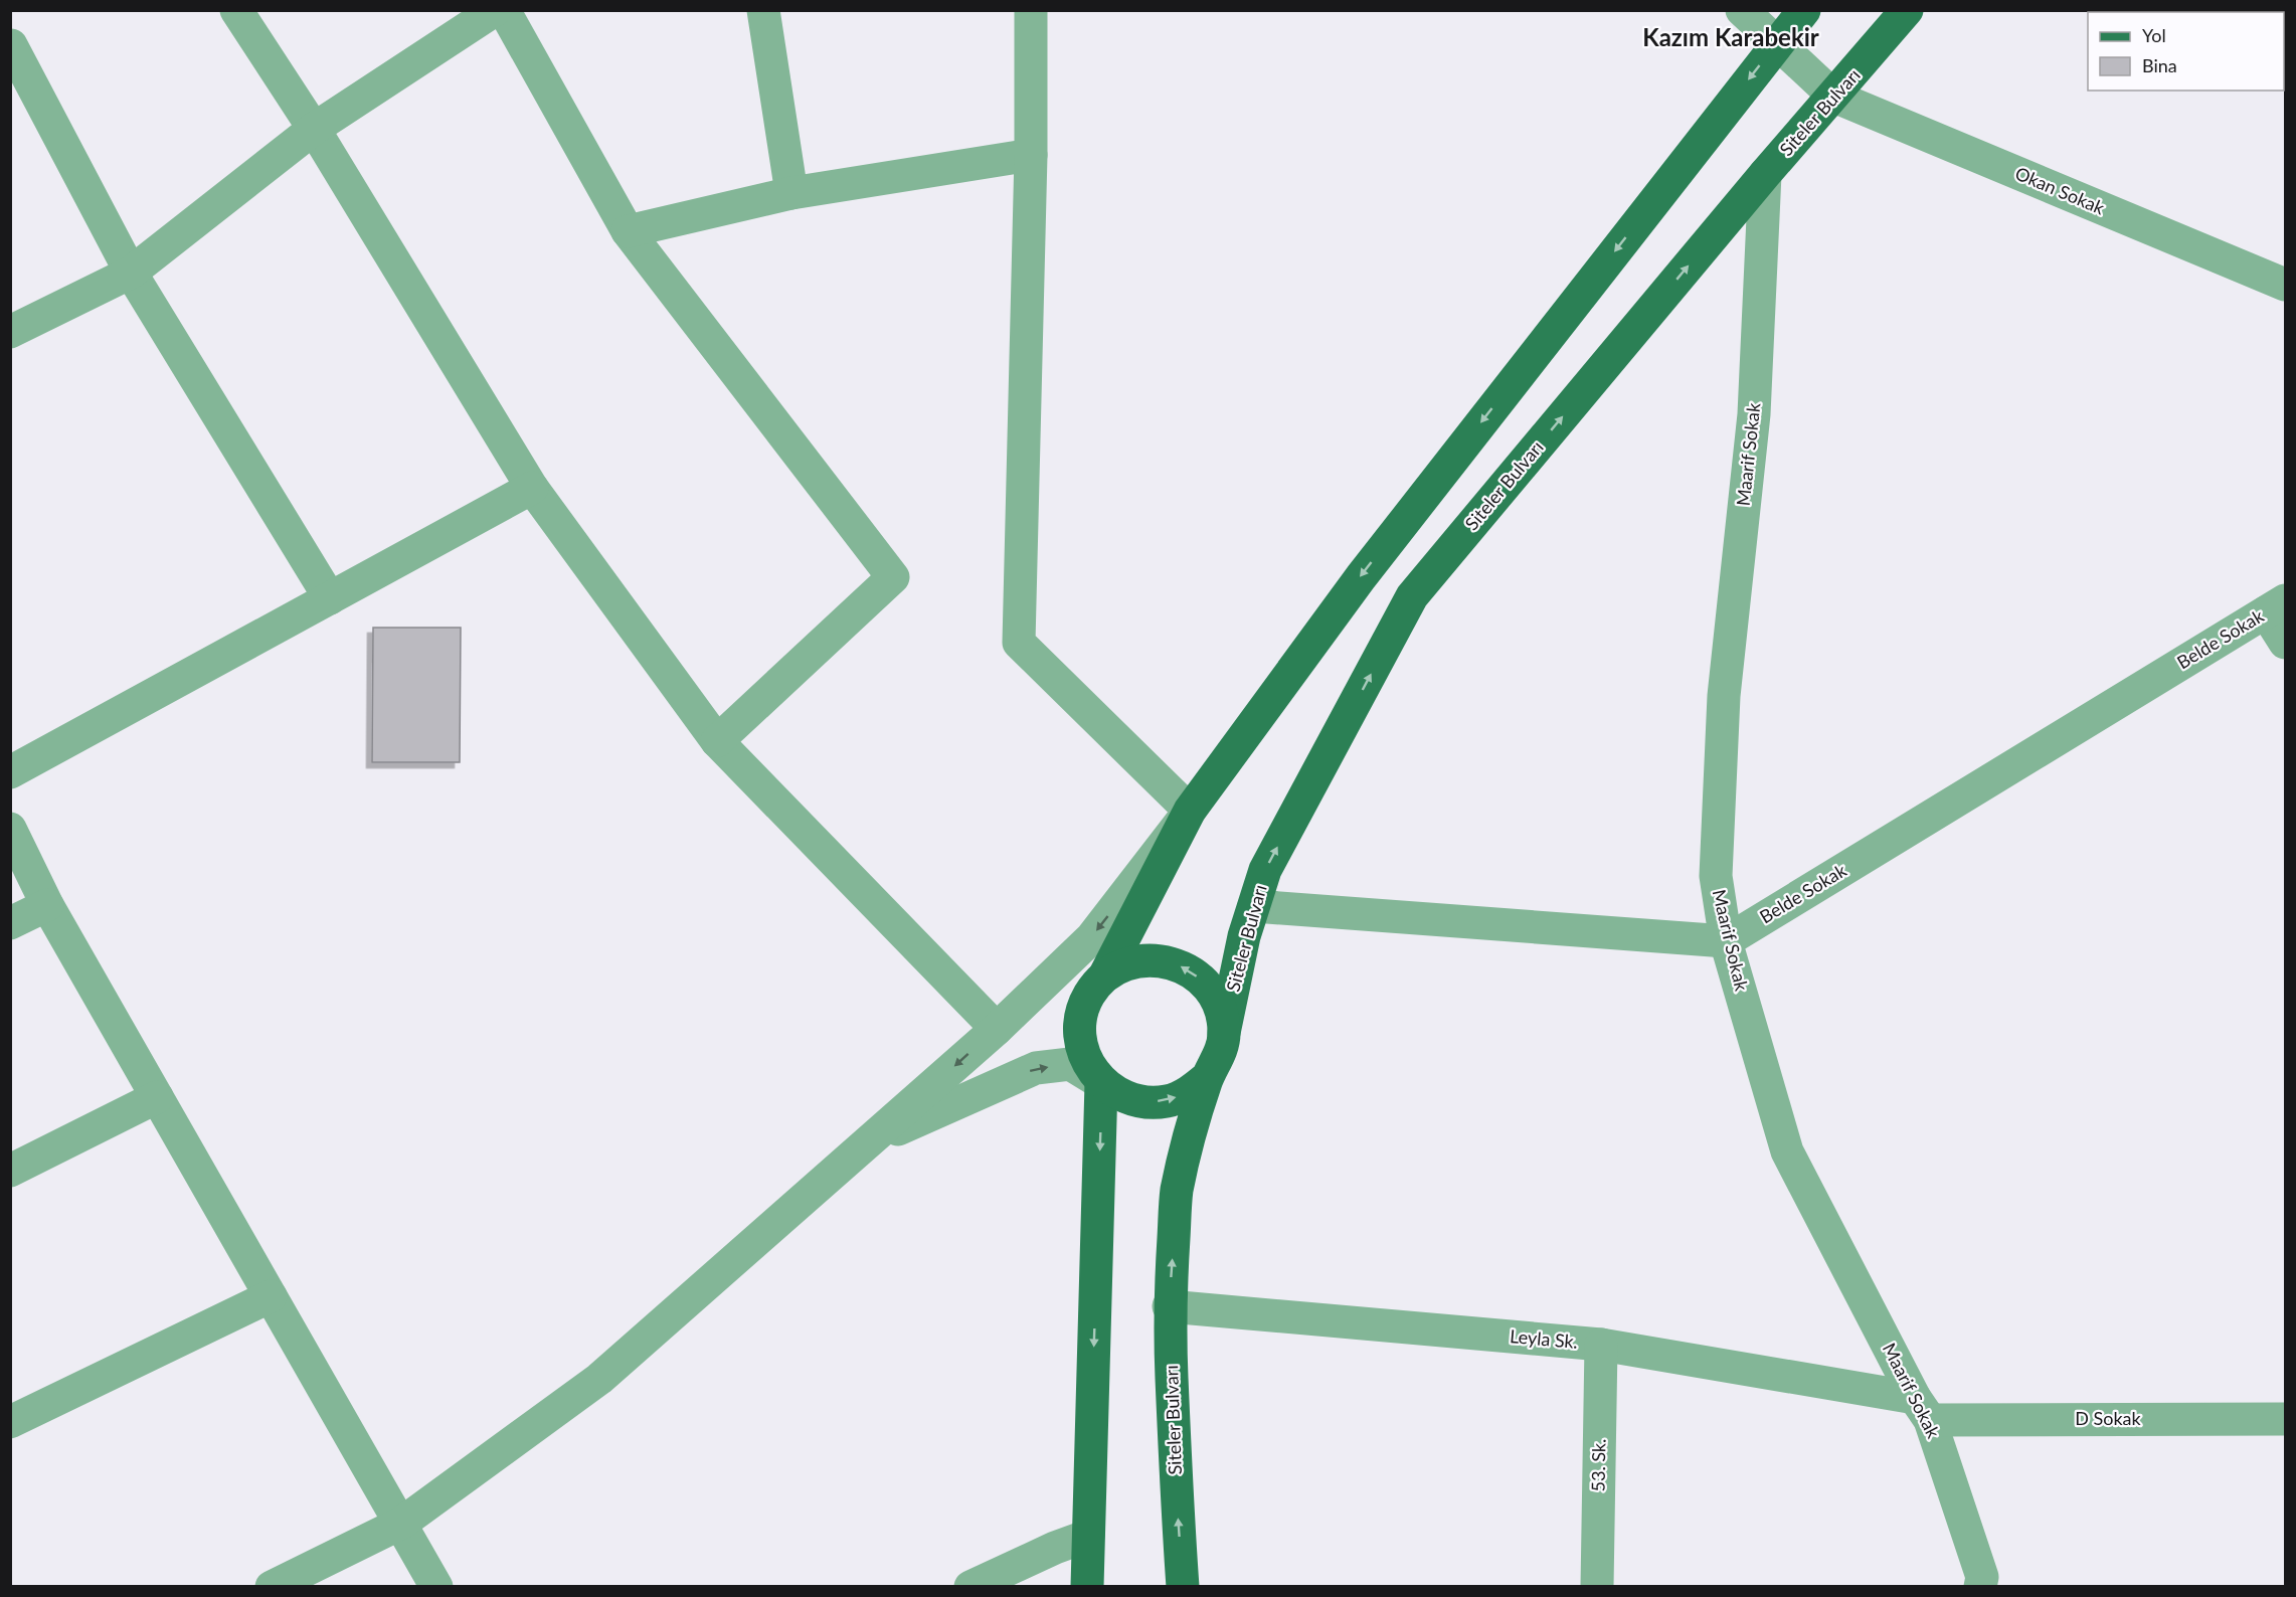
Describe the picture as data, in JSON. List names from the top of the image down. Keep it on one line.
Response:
{"streets":{"main road":["Siteler Bulvarı"],"street":["Okan Sokak","Maarif Sokak","Belde Sokak","Leyla Sk.","D Sokak","53. Sk."]},"crossings":[["Siteler Bulvarı","Okan Sokak"],["Siteler Bulvarı","Maarif Sokak"],["Siteler Bulvarı","Leyla Sk."],["Maarif Sokak","Belde Sokak"],["Maarif Sokak","Leyla Sk."],["Maarif Sokak","D Sokak"],["Leyla Sk.","D Sokak"],["Leyla Sk.","53. Sk."]],"districts":["Kazım Karabekir"],"legend":["Yol","Bina"]}
